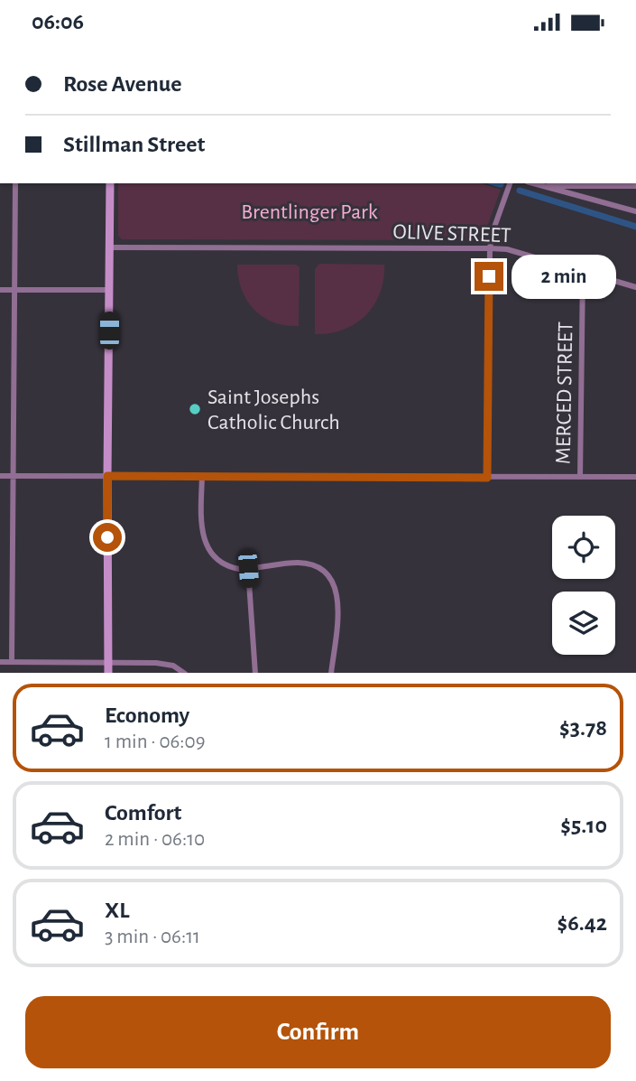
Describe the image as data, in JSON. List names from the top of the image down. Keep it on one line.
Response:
{"streets":{"street":["OLIVE STREET","MERCED STREET"]},"crossings":[["OLIVE STREET","MERCED STREET"]],"parks":["Brentlinger Park"],"places":["Saint Josephs Catholic Church"],"page":{"status":"06:06","banner":["Rose Avenue","Stillman Street"],"bubble":"2 min","list":[{"name":"Economy","note":"1 min · 06:09","value":"$3.78"},{"name":"Comfort","note":"2 min · 06:10","value":"$5.10"},{"name":"XL","note":"3 min · 06:11","value":"$6.42"}],"buttons":"Confirm"}}
